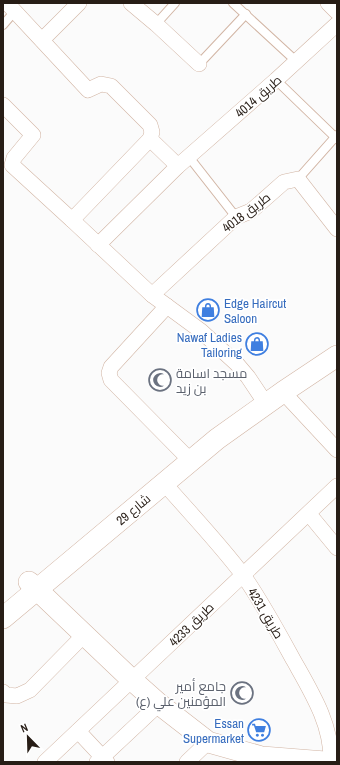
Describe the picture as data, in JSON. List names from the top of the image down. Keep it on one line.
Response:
{"streets":{"street":["طريق 4014","طريق 4018","شارع 29","طريق 4231","طريق 4233"]},"crossings":[["شارع 29","طريق 4231"],["طريق 4231","طريق 4233"]],"places":{"shop":["Edge Haircut Saloon","Nawaf Ladies Tailoring"],"mosque":["مسجد اسامة بن زيد","جامع أمير المؤمنين علي (ع)"],"supermarket":["Essan Supermarket"]},"north":"top left"}
